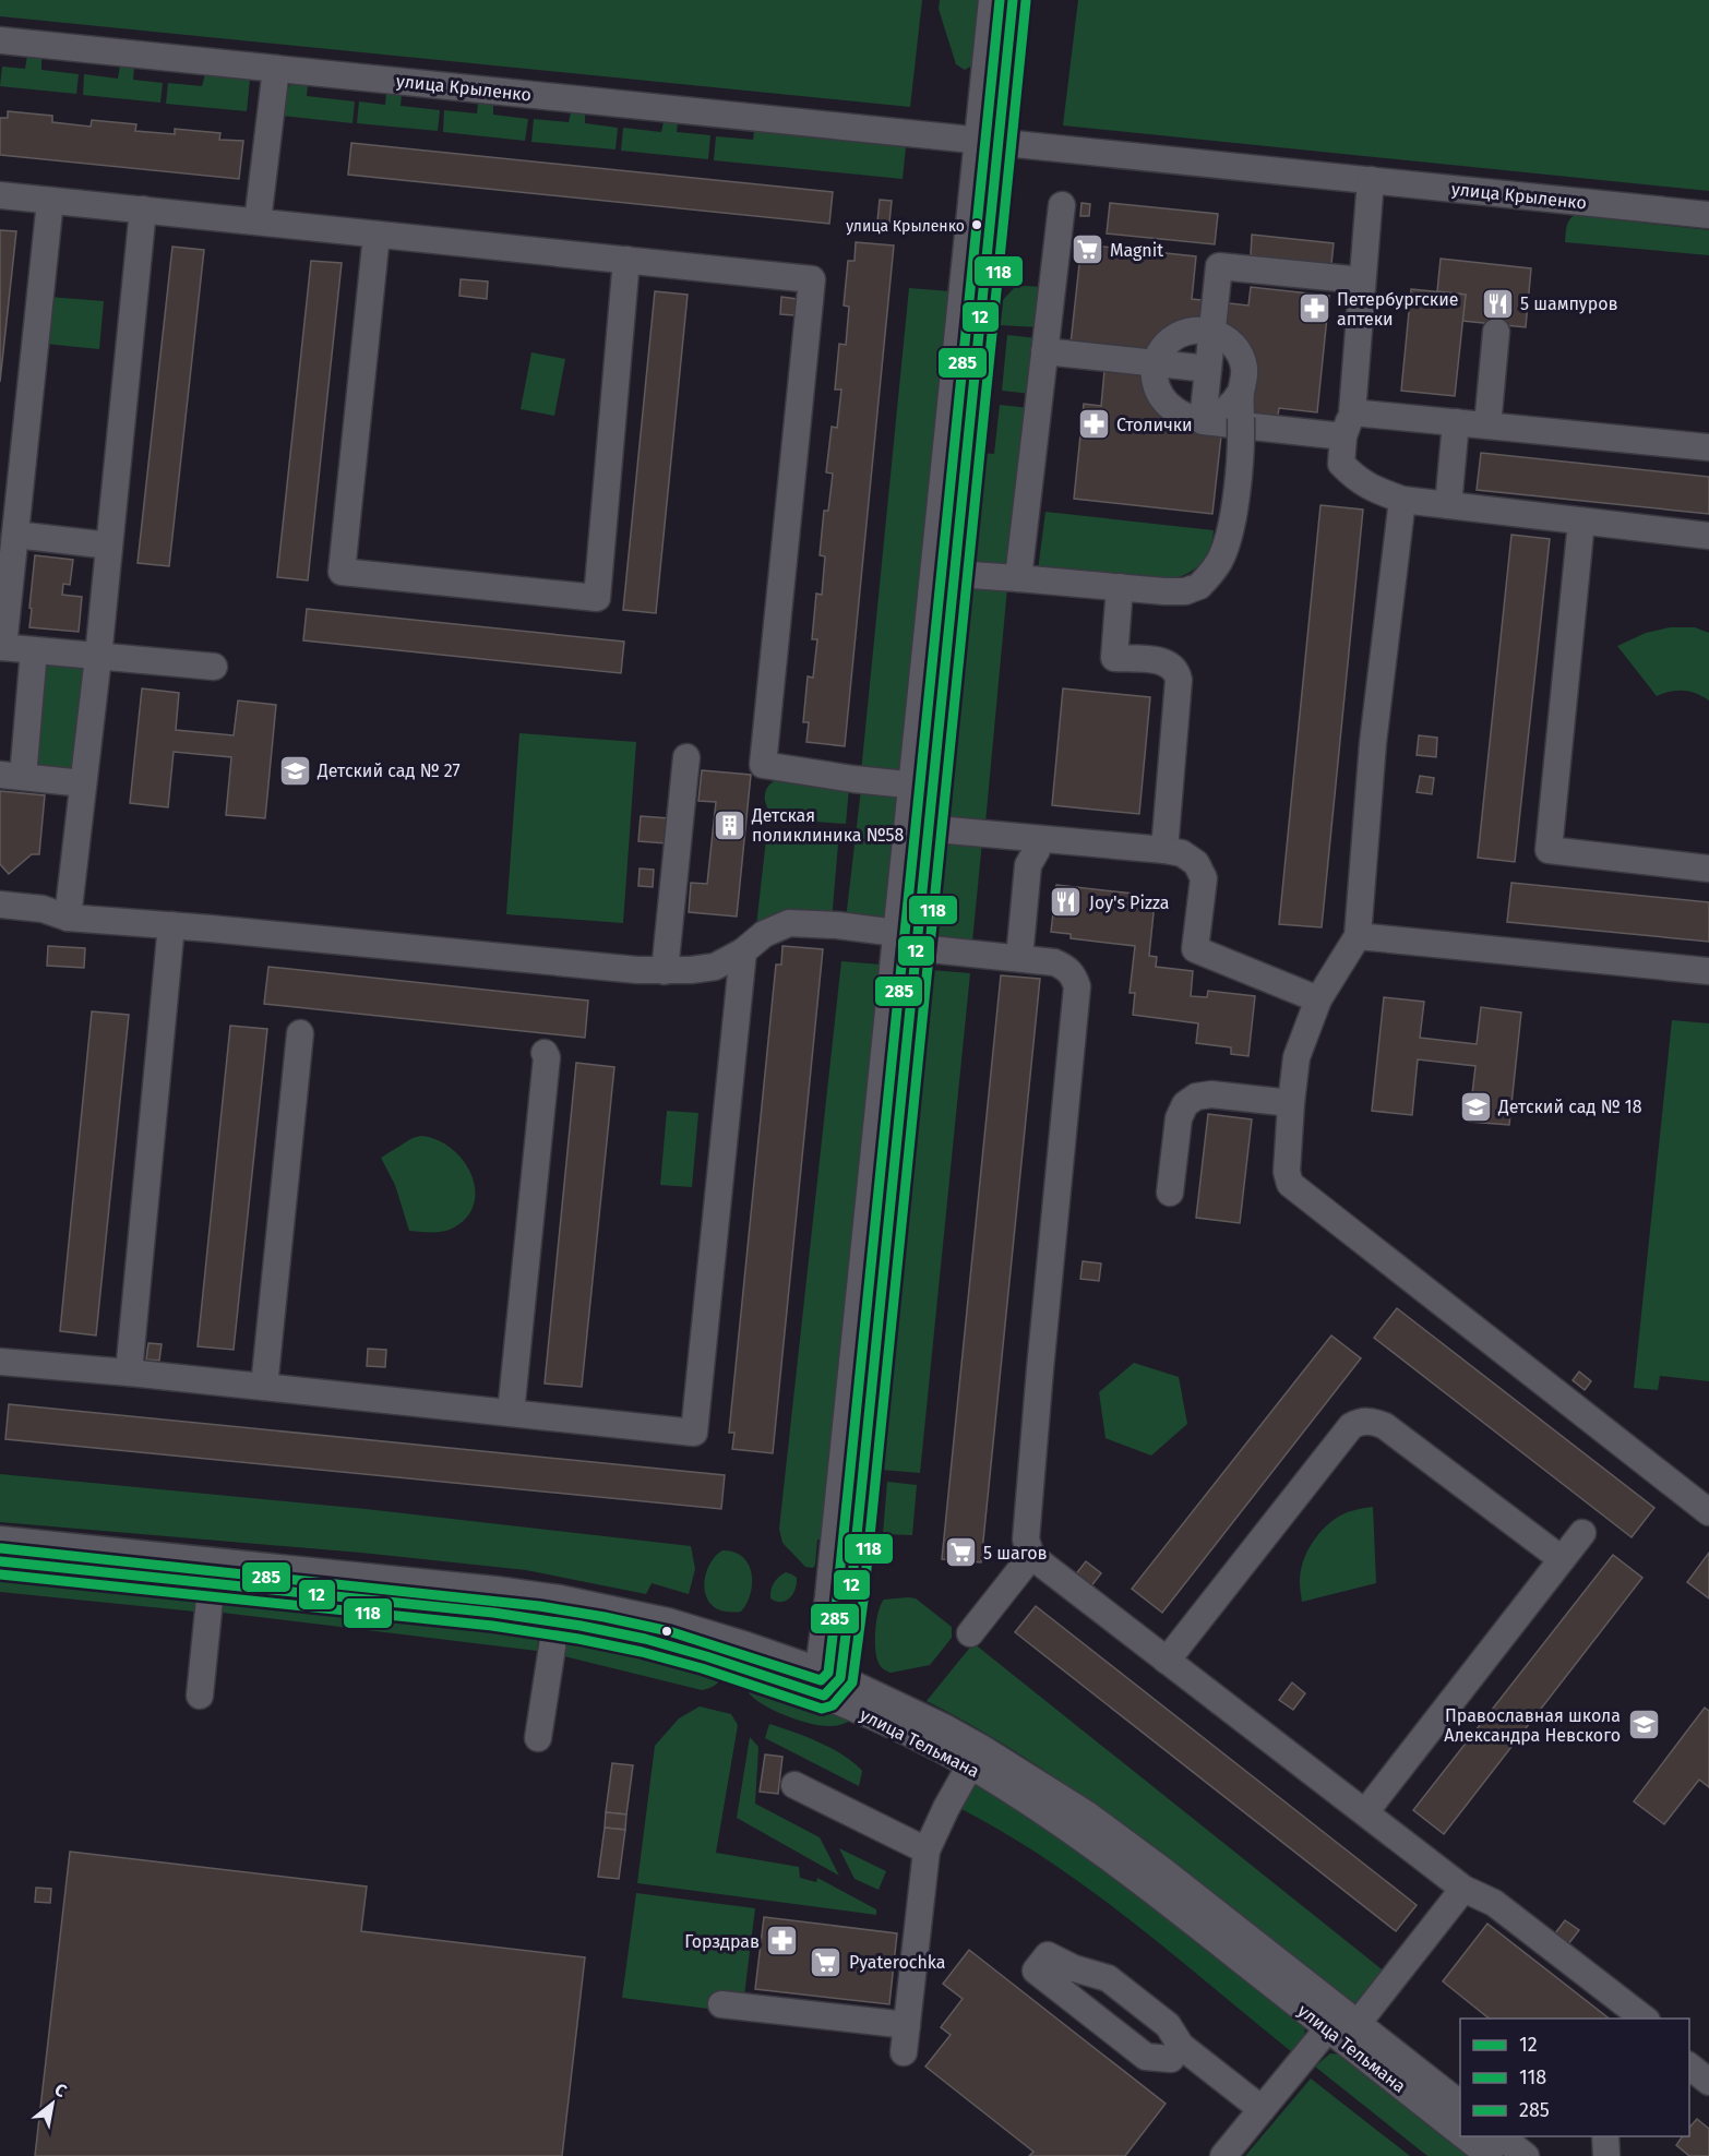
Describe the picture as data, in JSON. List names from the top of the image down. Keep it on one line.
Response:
{"streets":{"street":["улица Крыленко","улица Тельмана"]},"places":{"other":["улица Крыленко"],"supermarket":["Magnit","5 шагов","Pyaterochka"],"restaurant":["5 шампуров","Joy's Pizza"],"pharmacy":["Петербургские аптеки","Столички","Горздрав"],"school or university":["Детский сад № 27","Детский сад № 18","Православная школа Александра Невского"],"building":["Детская поликлиника №58"]},"lines":["transit line 12","transit line 285","transit line 118"],"legend":["12","118","285"],"north":"top right"}
